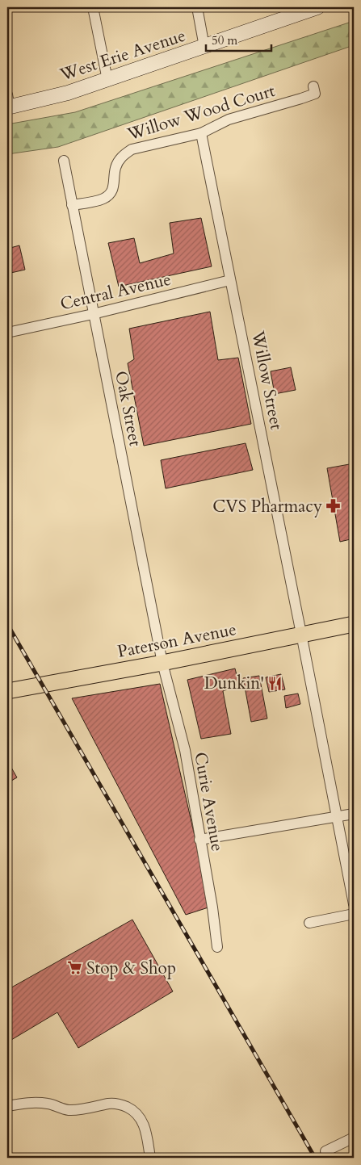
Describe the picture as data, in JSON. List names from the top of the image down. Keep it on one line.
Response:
{"streets":{"main road":["Paterson Avenue"],"street":["West Erie Avenue","Willow Wood Court","Central Avenue","Willow Street","Oak Street","Curie Avenue"]},"crossings":[["Willow Wood Court","Willow Street"],["Willow Wood Court","Oak Street"],["Central Avenue","Willow Street"],["Central Avenue","Oak Street"],["Willow Street","Paterson Avenue"],["Oak Street","Paterson Avenue"],["Oak Street","Curie Avenue"],["Paterson Avenue","Curie Avenue"]],"places":{"pharmacy":["CVS Pharmacy"],"restaurant":["Dunkin'"],"supermarket":["Stop & Shop"]},"scale_bar":"50 m"}
